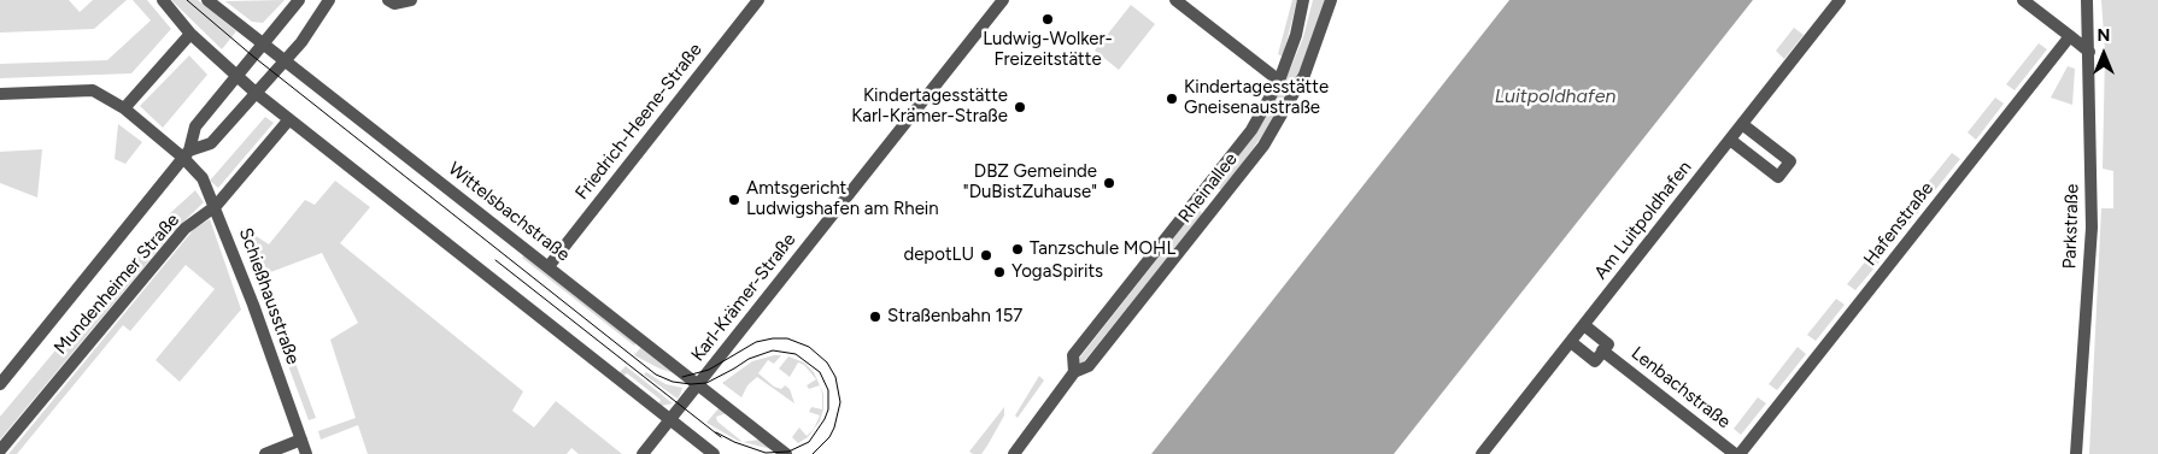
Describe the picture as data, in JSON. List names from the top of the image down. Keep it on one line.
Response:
{"streets":{"street":["Friedrich-Heene-Straße","Rheinallee","Wittelsbachstraße","Am Luitpoldhafen","Hafenstraße","Parkstraße","Mundenheimer Straße","Schießhausstraße","Karl-Krämer-Straße","Lenbachstraße"]},"crossings":[["Friedrich-Heene-Straße","Wittelsbachstraße"],["Wittelsbachstraße","Mundenheimer Straße"],["Wittelsbachstraße","Karl-Krämer-Straße"],["Hafenstraße","Lenbachstraße"],["Mundenheimer Straße","Schießhausstraße"]],"water":["Luitpoldhafen"],"places":["Ludwig-Wolker- Freizeitstätte","Kindertagesstätte Gneisenaustraße","Kindertagesstätte Karl-Krämer-Straße","DBZ Gemeinde \"DuBistZuhause\"","Amtsgericht Ludwigshafen am Rhein","Tanzschule MOHL","depotLU","YogaSpirits","Straßenbahn 157"],"north":"top"}
